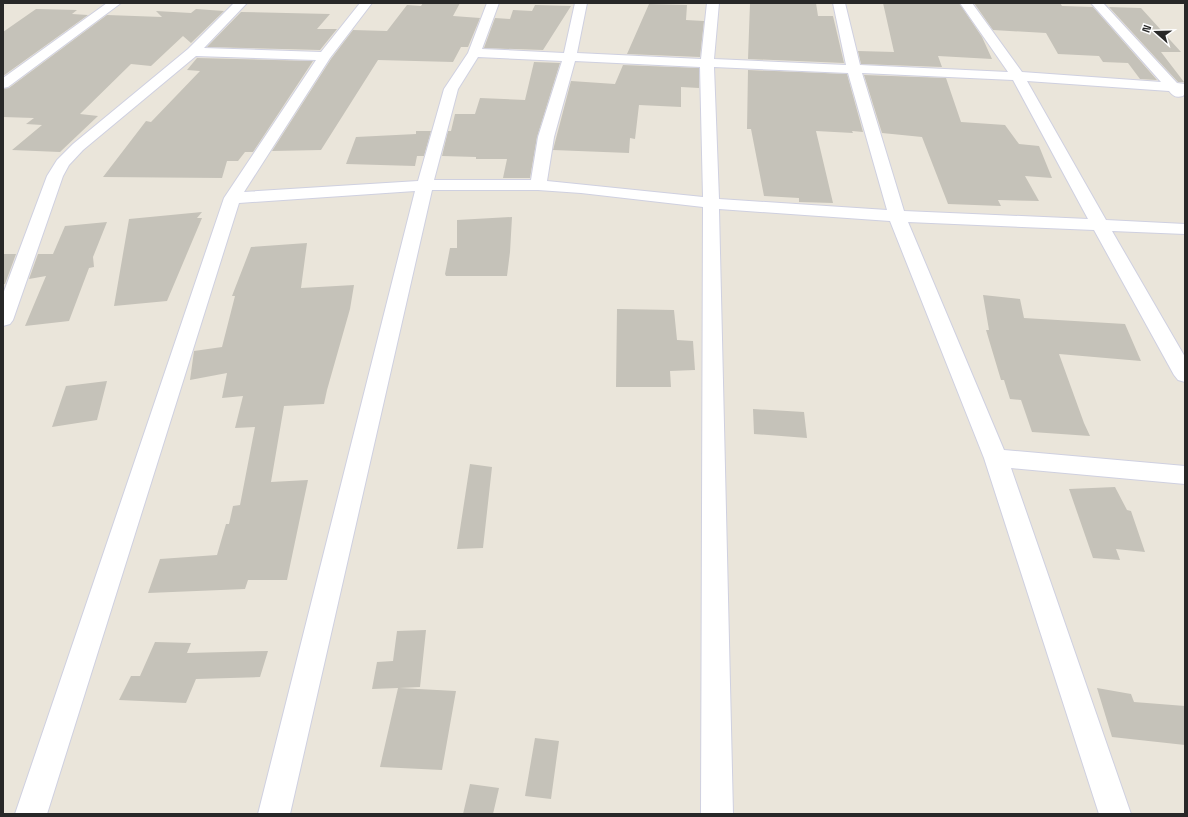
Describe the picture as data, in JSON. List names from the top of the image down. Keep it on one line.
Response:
{"north":"left"}
